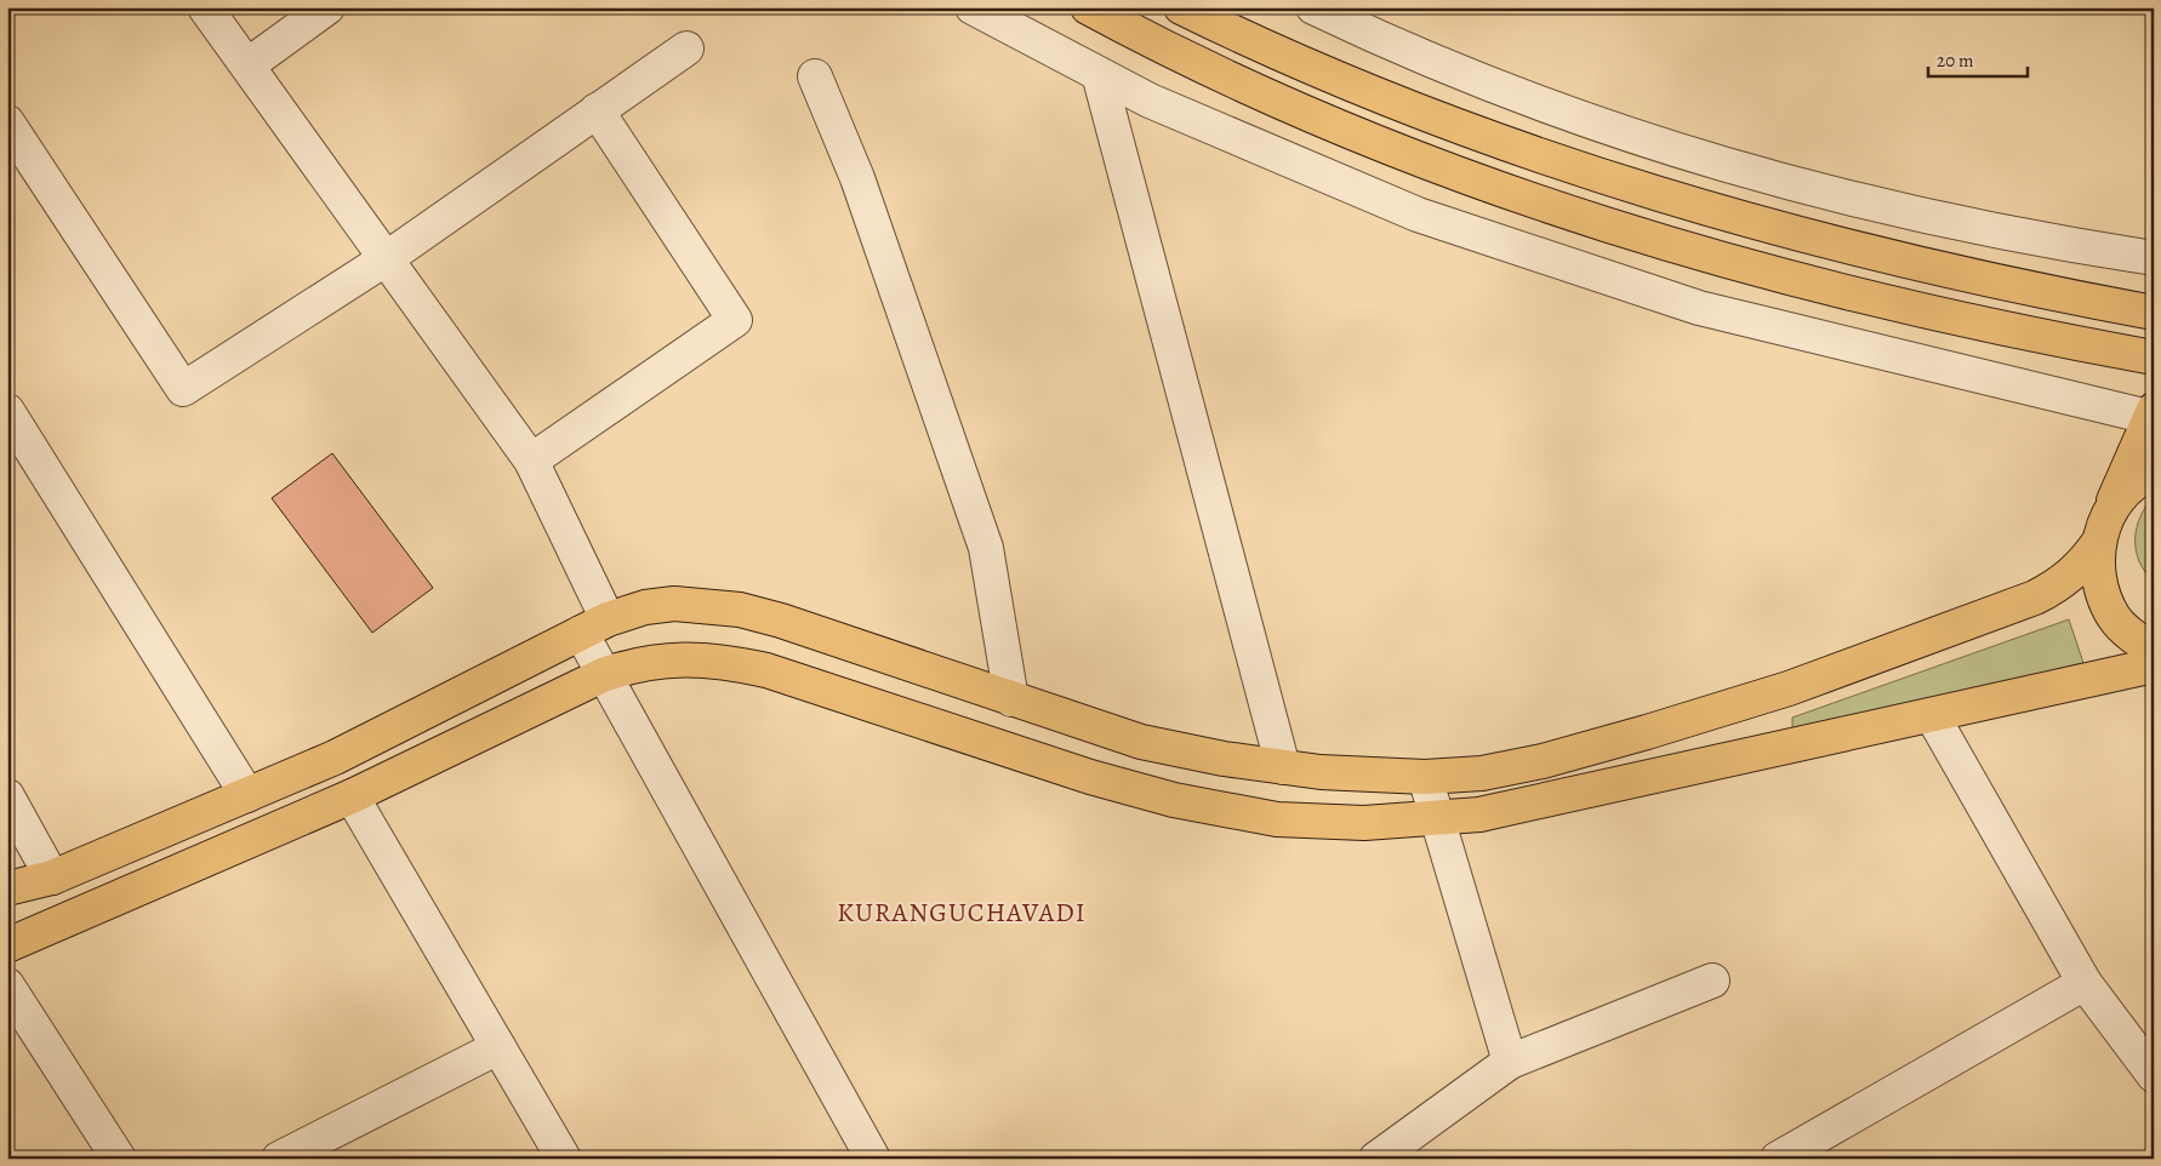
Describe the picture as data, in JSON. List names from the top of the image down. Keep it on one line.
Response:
{"districts":["KURANGUCHAVADI"],"scale_bar":"20 m"}
